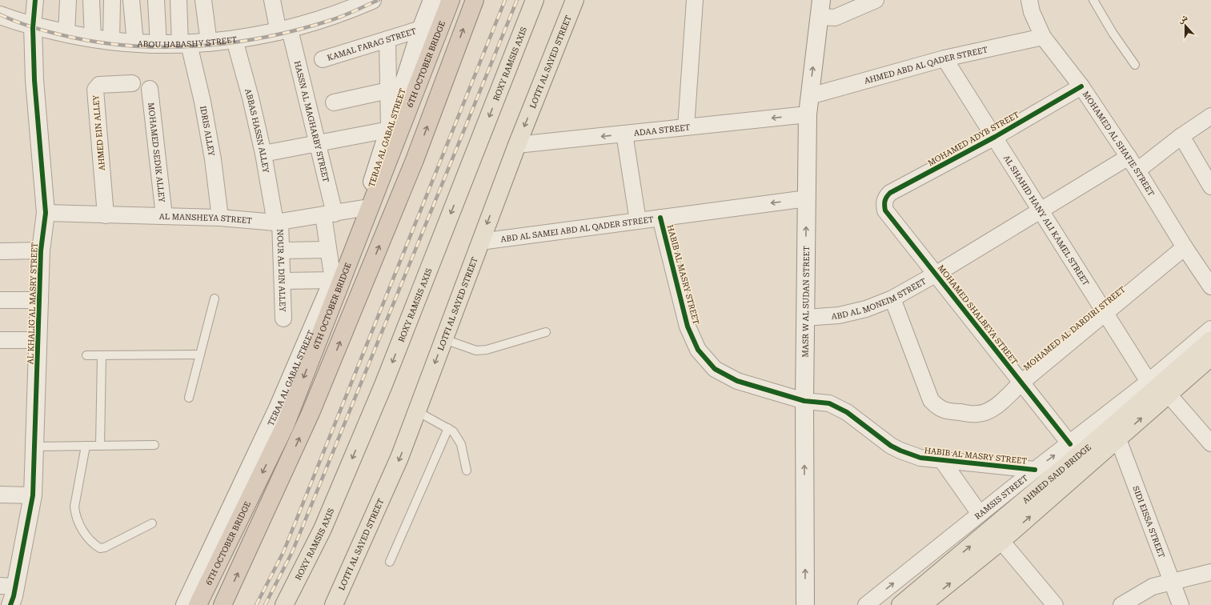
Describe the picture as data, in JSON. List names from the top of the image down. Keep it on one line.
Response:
{"streets":{"highway":["6TH OCTOBER BRIDGE"],"main road":["ABOU HABASHY STREET","LOTFI AL SAYED STREET","ROXY RAMSIS AXIS","TERAA AL GABAL STREET","MASR W AL SUDAN STREET","AL KHALIG AL MASRY STREET","AHMED SAID BRIDGE"],"street":["KAMAL FARAG STREET","AHMED ABD AL QADER STREET","HASSN AL MAGHARBY STREET","ADAA STREET","IDRIS ALLEY","ABBAS HASSN ALLEY","AHMED EIN ALLEY","MOHAMED ADYB STREET","MOHAMED AL SHAFIE STREET","MOHAMED SEDIK ALLEY","AL MANSHEYA STREET","AL SHAHID HANY ALI KAMEL STREET","ABD AL SAMEI ABD AL QADER STREET","NOUR AL DIN ALLEY","HABIB AL MASRY STREET","ABD AL MONEIM STREET","MOHAMED SHALBEYA STREET","MOHAMED AL DARDIRI STREET","RAMSIS STREET","SIDI EISSA STREET"]},"crossings":[["ABOU HABASHY STREET","HASSN AL MAGHARBY STREET"],["ABOU HABASHY STREET","IDRIS ALLEY"],["ABOU HABASHY STREET","ABBAS HASSN ALLEY"],["ABOU HABASHY STREET","AL KHALIG AL MASRY STREET"],["KAMAL FARAG STREET","TERAA AL GABAL STREET"],["LOTFI AL SAYED STREET","ADAA STREET"],["LOTFI AL SAYED STREET","ABD AL SAMEI ABD AL QADER STREET"],["AHMED ABD AL QADER STREET","MOHAMED AL SHAFIE STREET"],["AHMED ABD AL QADER STREET","AL SHAHID HANY ALI KAMEL STREET"],["AHMED ABD AL QADER STREET","MASR W AL SUDAN STREET"],["HASSN AL MAGHARBY STREET","TERAA AL GABAL STREET"],["HASSN AL MAGHARBY STREET","AL MANSHEYA STREET"],["ADAA STREET","MASR W AL SUDAN STREET"],["IDRIS ALLEY","AL MANSHEYA STREET"],["ABBAS HASSN ALLEY","AL MANSHEYA STREET"],["ABBAS HASSN ALLEY","NOUR AL DIN ALLEY"],["AHMED EIN ALLEY","AL MANSHEYA STREET"],["TERAA AL GABAL STREET","AL MANSHEYA STREET"],["MOHAMED ADYB STREET","MOHAMED AL SHAFIE STREET"],["MOHAMED ADYB STREET","AL SHAHID HANY ALI KAMEL STREET"],["MOHAMED ADYB STREET","MOHAMED SHALBEYA STREET"],["MOHAMED AL SHAFIE STREET","ABD AL MONEIM STREET"],["MOHAMED AL SHAFIE STREET","MOHAMED AL DARDIRI STREET"],["MOHAMED SEDIK ALLEY","AL MANSHEYA STREET"],["AL MANSHEYA STREET","NOUR AL DIN ALLEY"],["AL MANSHEYA STREET","AL KHALIG AL MASRY STREET"],["AL SHAHID HANY ALI KAMEL STREET","ABD AL MONEIM STREET"],["AL SHAHID HANY ALI KAMEL STREET","MOHAMED AL DARDIRI STREET"],["AL SHAHID HANY ALI KAMEL STREET","RAMSIS STREET"],["ABD AL SAMEI ABD AL QADER STREET","HABIB AL MASRY STREET"],["ABD AL SAMEI ABD AL QADER STREET","MASR W AL SUDAN STREET"],["HABIB AL MASRY STREET","MASR W AL SUDAN STREET"],["HABIB AL MASRY STREET","RAMSIS STREET"],["ABD AL MONEIM STREET","MASR W AL SUDAN STREET"],["ABD AL MONEIM STREET","MOHAMED SHALBEYA STREET"],["ABD AL MONEIM STREET","MOHAMED AL DARDIRI STREET"],["MOHAMED SHALBEYA STREET","MOHAMED AL DARDIRI STREET"],["MOHAMED SHALBEYA STREET","RAMSIS STREET"]],"one_way":["LOTFI AL SAYED STREET","ROXY RAMSIS AXIS","ADAA STREET","ABD AL SAMEI ABD AL QADER STREET","MASR W AL SUDAN STREET","RAMSIS STREET"],"north":"top"}
